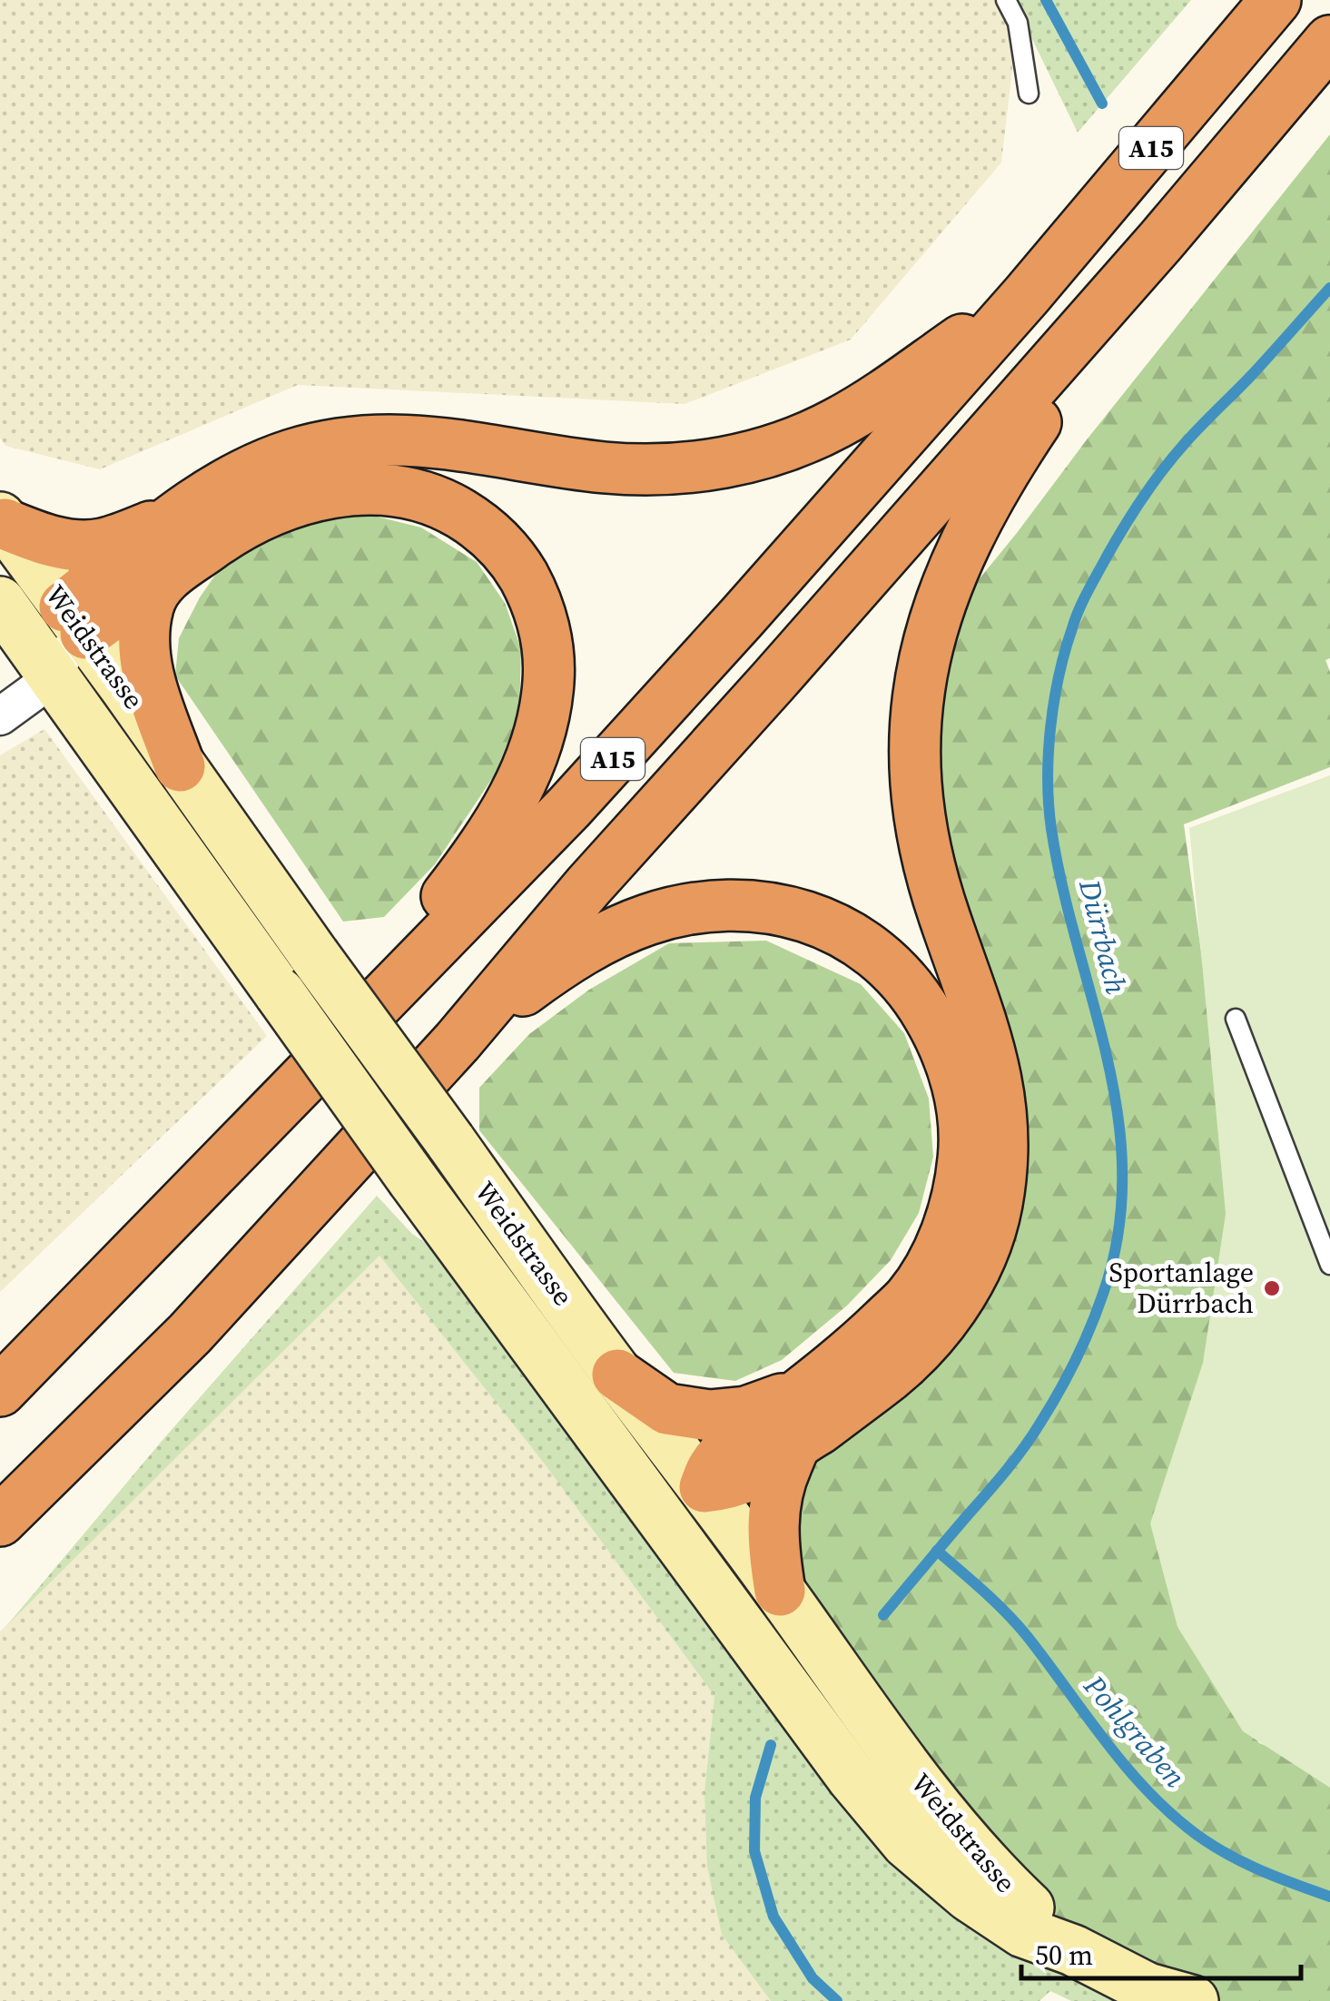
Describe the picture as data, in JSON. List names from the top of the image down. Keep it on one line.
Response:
{"streets":{"highway":["A15"],"main road":["Weidstrasse"]},"water":["Dürrbach","Pohlgraben"],"places":["Sportanlage Dürrbach"],"scale_bar":"50 m"}
